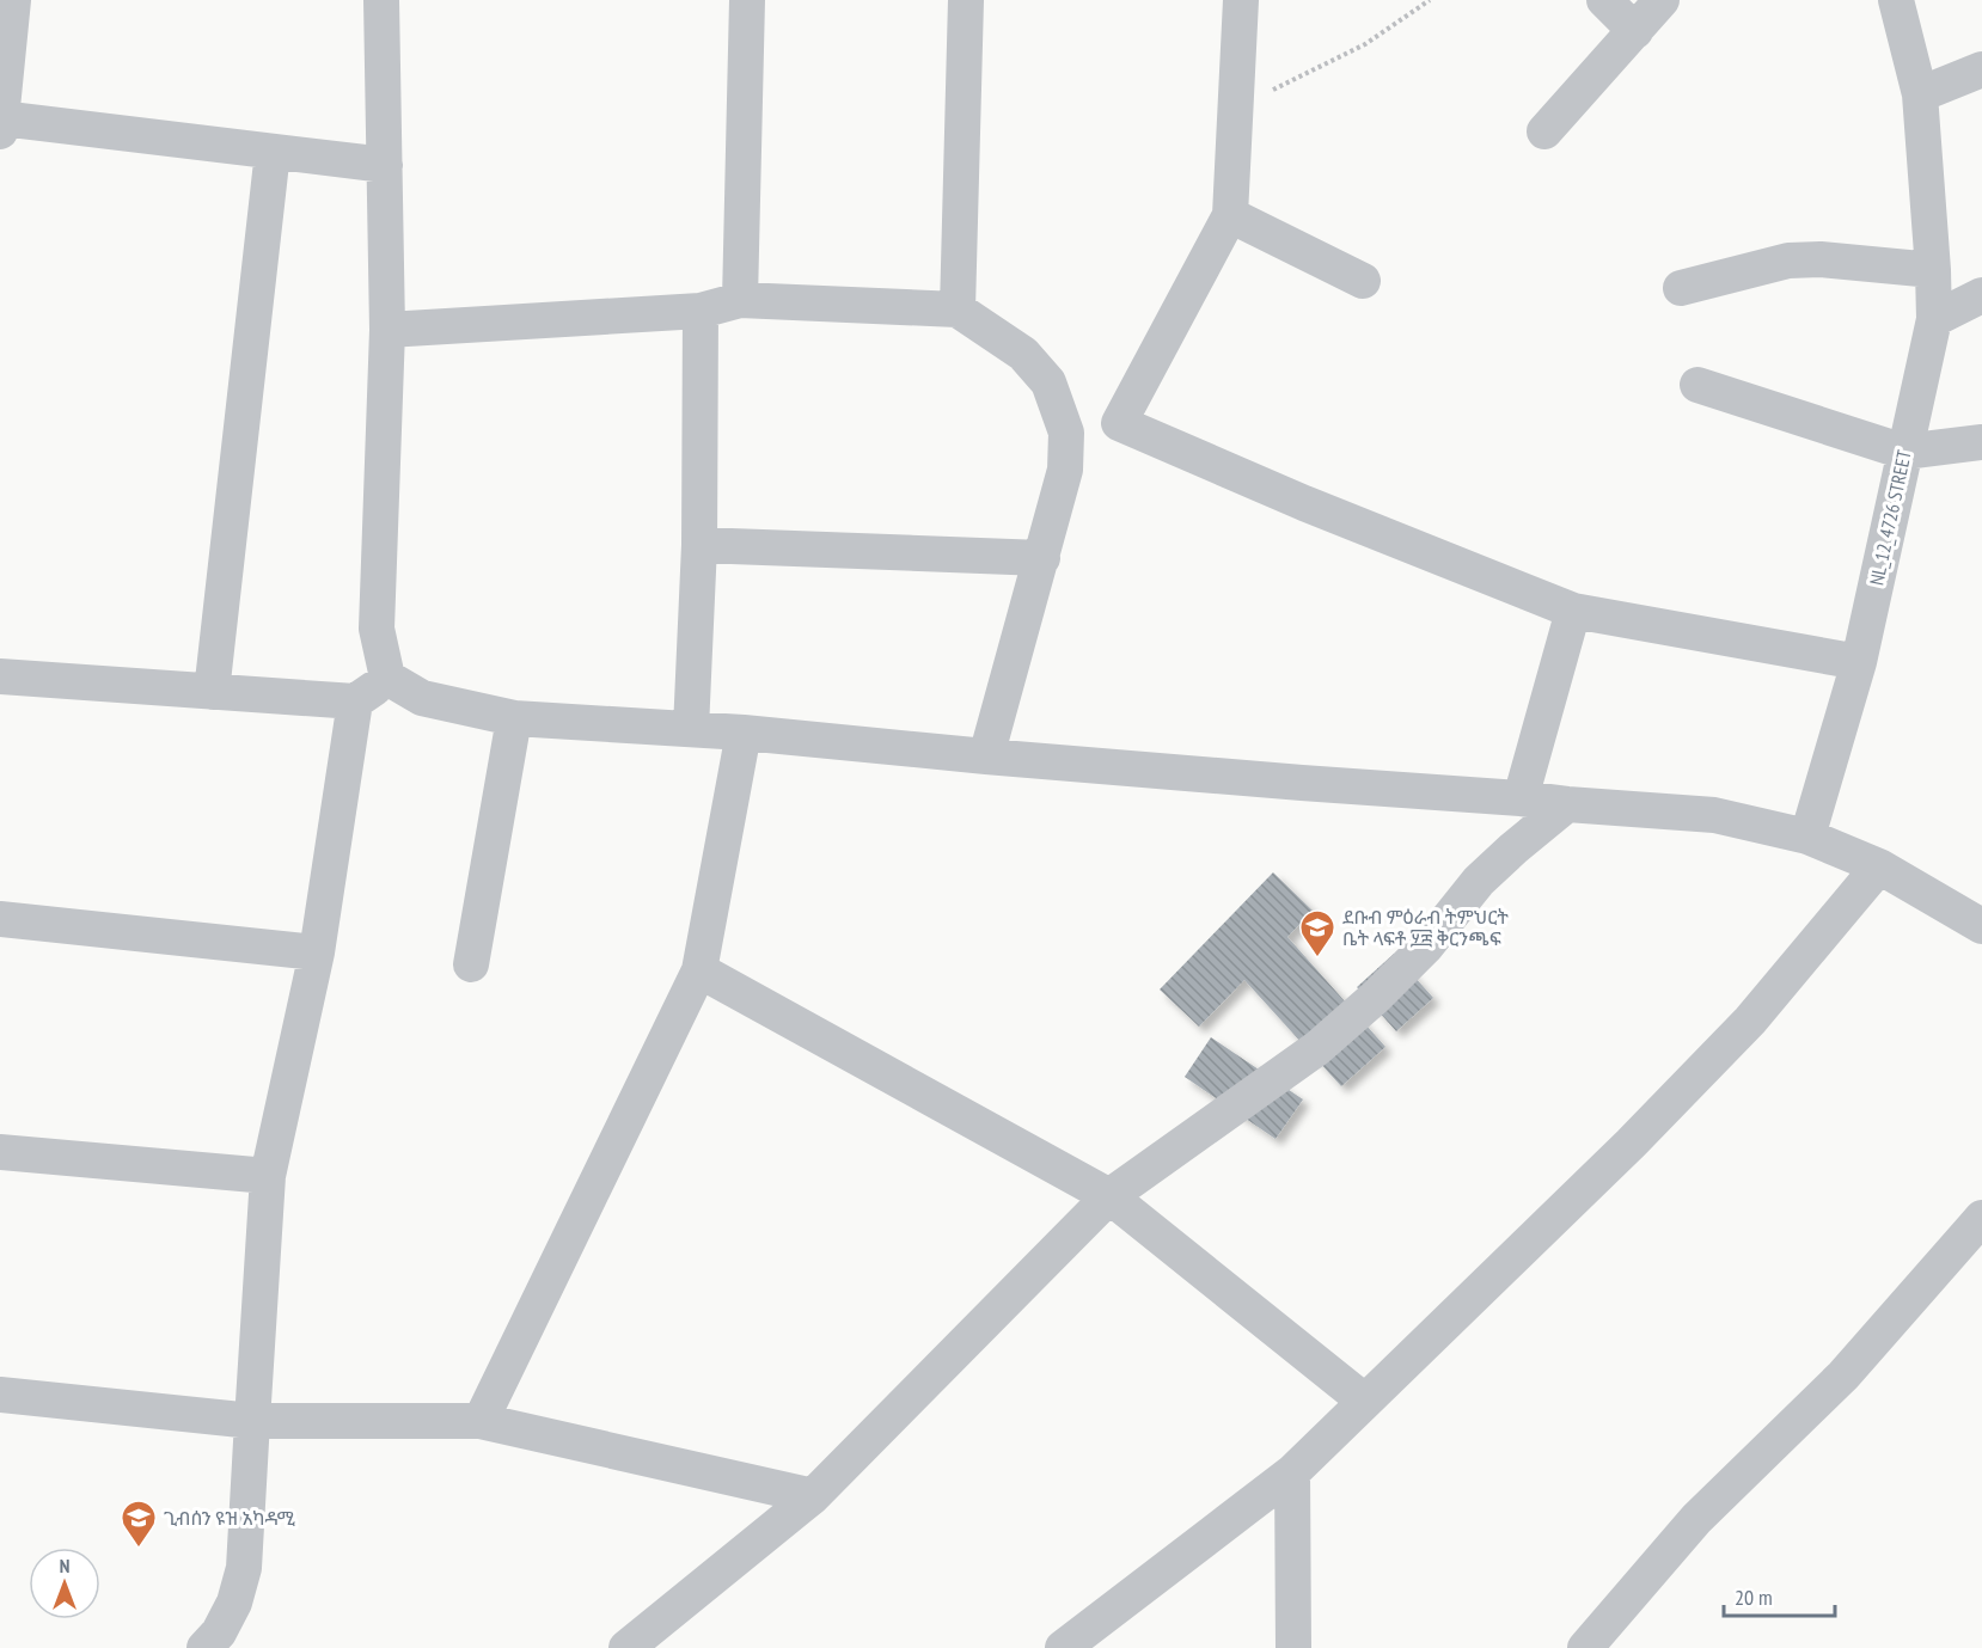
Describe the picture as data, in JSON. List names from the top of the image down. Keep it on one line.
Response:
{"streets":{"street":["NL_12_4726 STREET"]},"places":{"school or university":["ደቡብ ምዕራብ ትምህርት ቤት ላፍቶ ፶፰ ቅርንጫፍ","ጊብሰን ዩዝ አካዳሚ"]},"scale_bar":"20 m","north":"top"}
